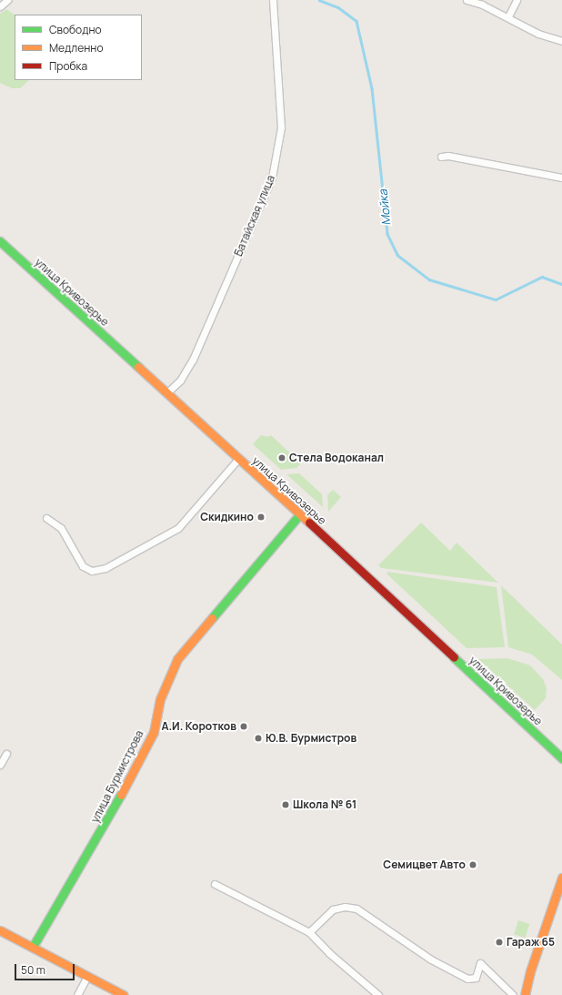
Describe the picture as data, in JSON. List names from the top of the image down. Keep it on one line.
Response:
{"streets":{"main road":["улица Кривозерье","улица Бурмистрова"],"street":["Батайская улица"]},"crossings":[["Батайская улица","улица Кривозерье"],["улица Кривозерье","улица Бурмистрова"]],"water":["Мойка"],"places":["Стела Водоканал","Скидкино","А.И. Коротков","Ю.В. Бурмистров","Школа № 61","Семицвет Авто","Гараж 65"],"legend":["Свободно","Медленно","Пробка"],"scale_bar":"50 m"}
